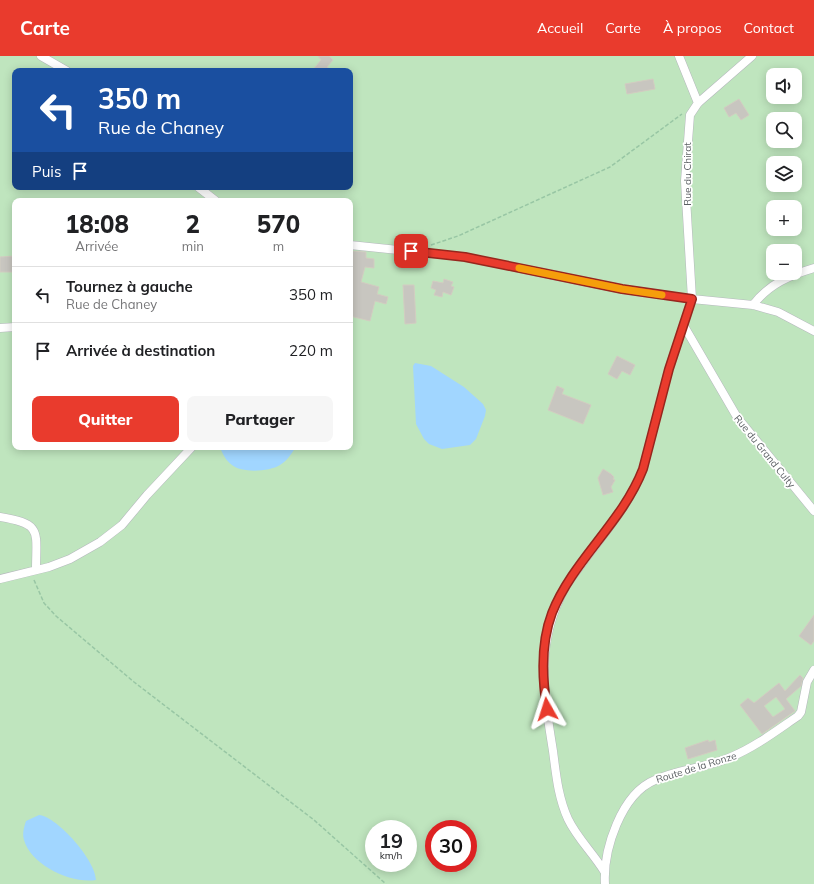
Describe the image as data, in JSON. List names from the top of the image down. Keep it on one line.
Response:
{"streets":{"street":["Rue du Chirat","Rue du Grand Culty","Route de la Ronze"]},"crossings":[["Rue du Chirat","Rue du Grand Culty"],["Rue du Chirat","Route de la Ronze"]],"page":{"header":"Carte","nav":["Accueil","Carte","À propos","Contact"],"map_buttons":["+","−"],"turn":["350 m","Rue de Chaney"],"then":"Puis","eta":["18:08","Arrivée","2","min","570","m"],"list":[{"name":"Tournez à gauche","note":"Rue de Chaney","value":"350 m"},{"name":"Arrivée à destination","value":"220 m"}],"buttons":["Quitter","Partager"],"speed":"19 km/h","limit":"30"}}
